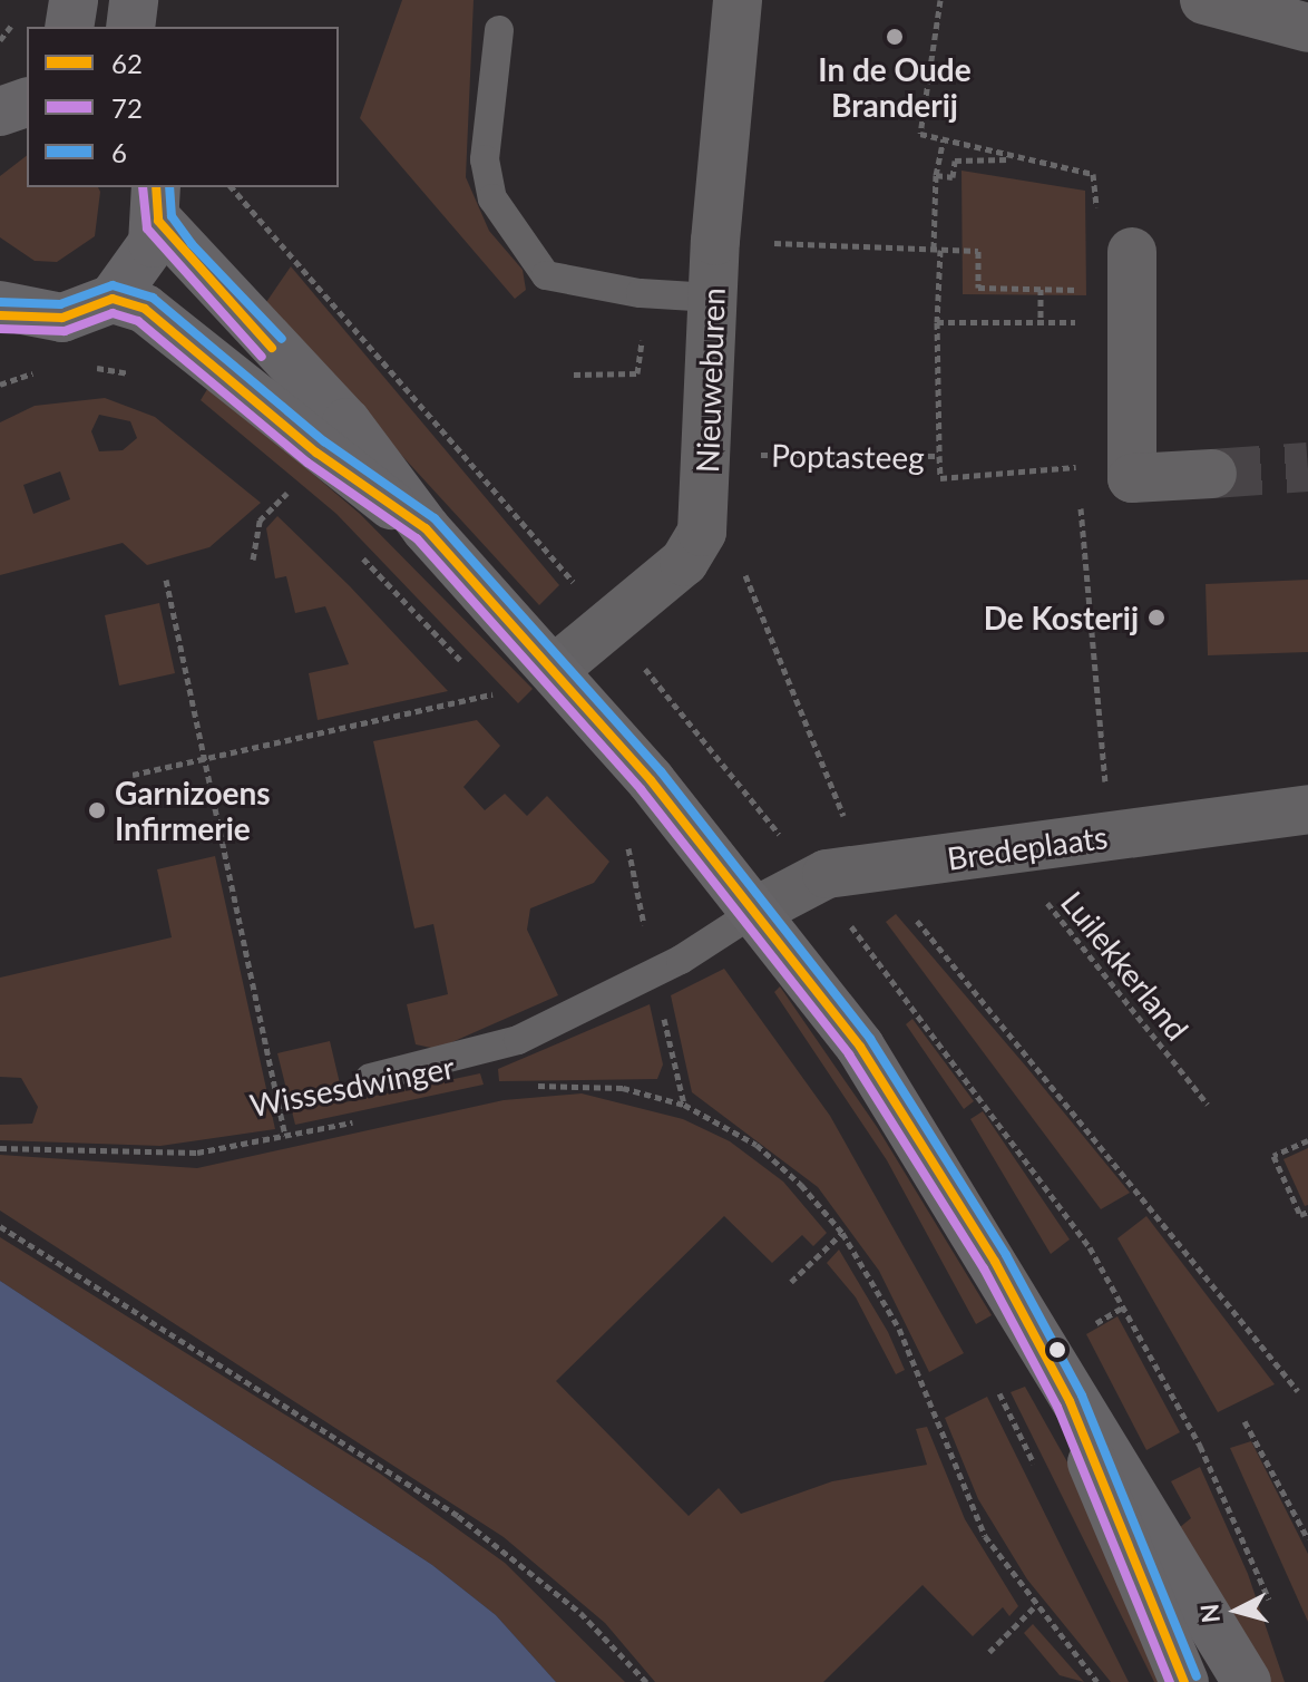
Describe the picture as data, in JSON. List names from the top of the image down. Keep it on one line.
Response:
{"streets":{"street":["Nieuweburen","Bredeplaats"],"lane":["Wissesdwinger"],"path":["Poptasteeg","Luilekkerland"]},"crossings":[["Nieuweburen","Poptasteeg"],["Bredeplaats","Luilekkerland"],["Bredeplaats","Wissesdwinger"]],"places":["In de Oude Branderij","De Kosterij","Garnizoens Infirmerie"],"lines":["transit line 62","transit line 72","transit line 6"],"legend":["62","72","6"],"north":"left"}
